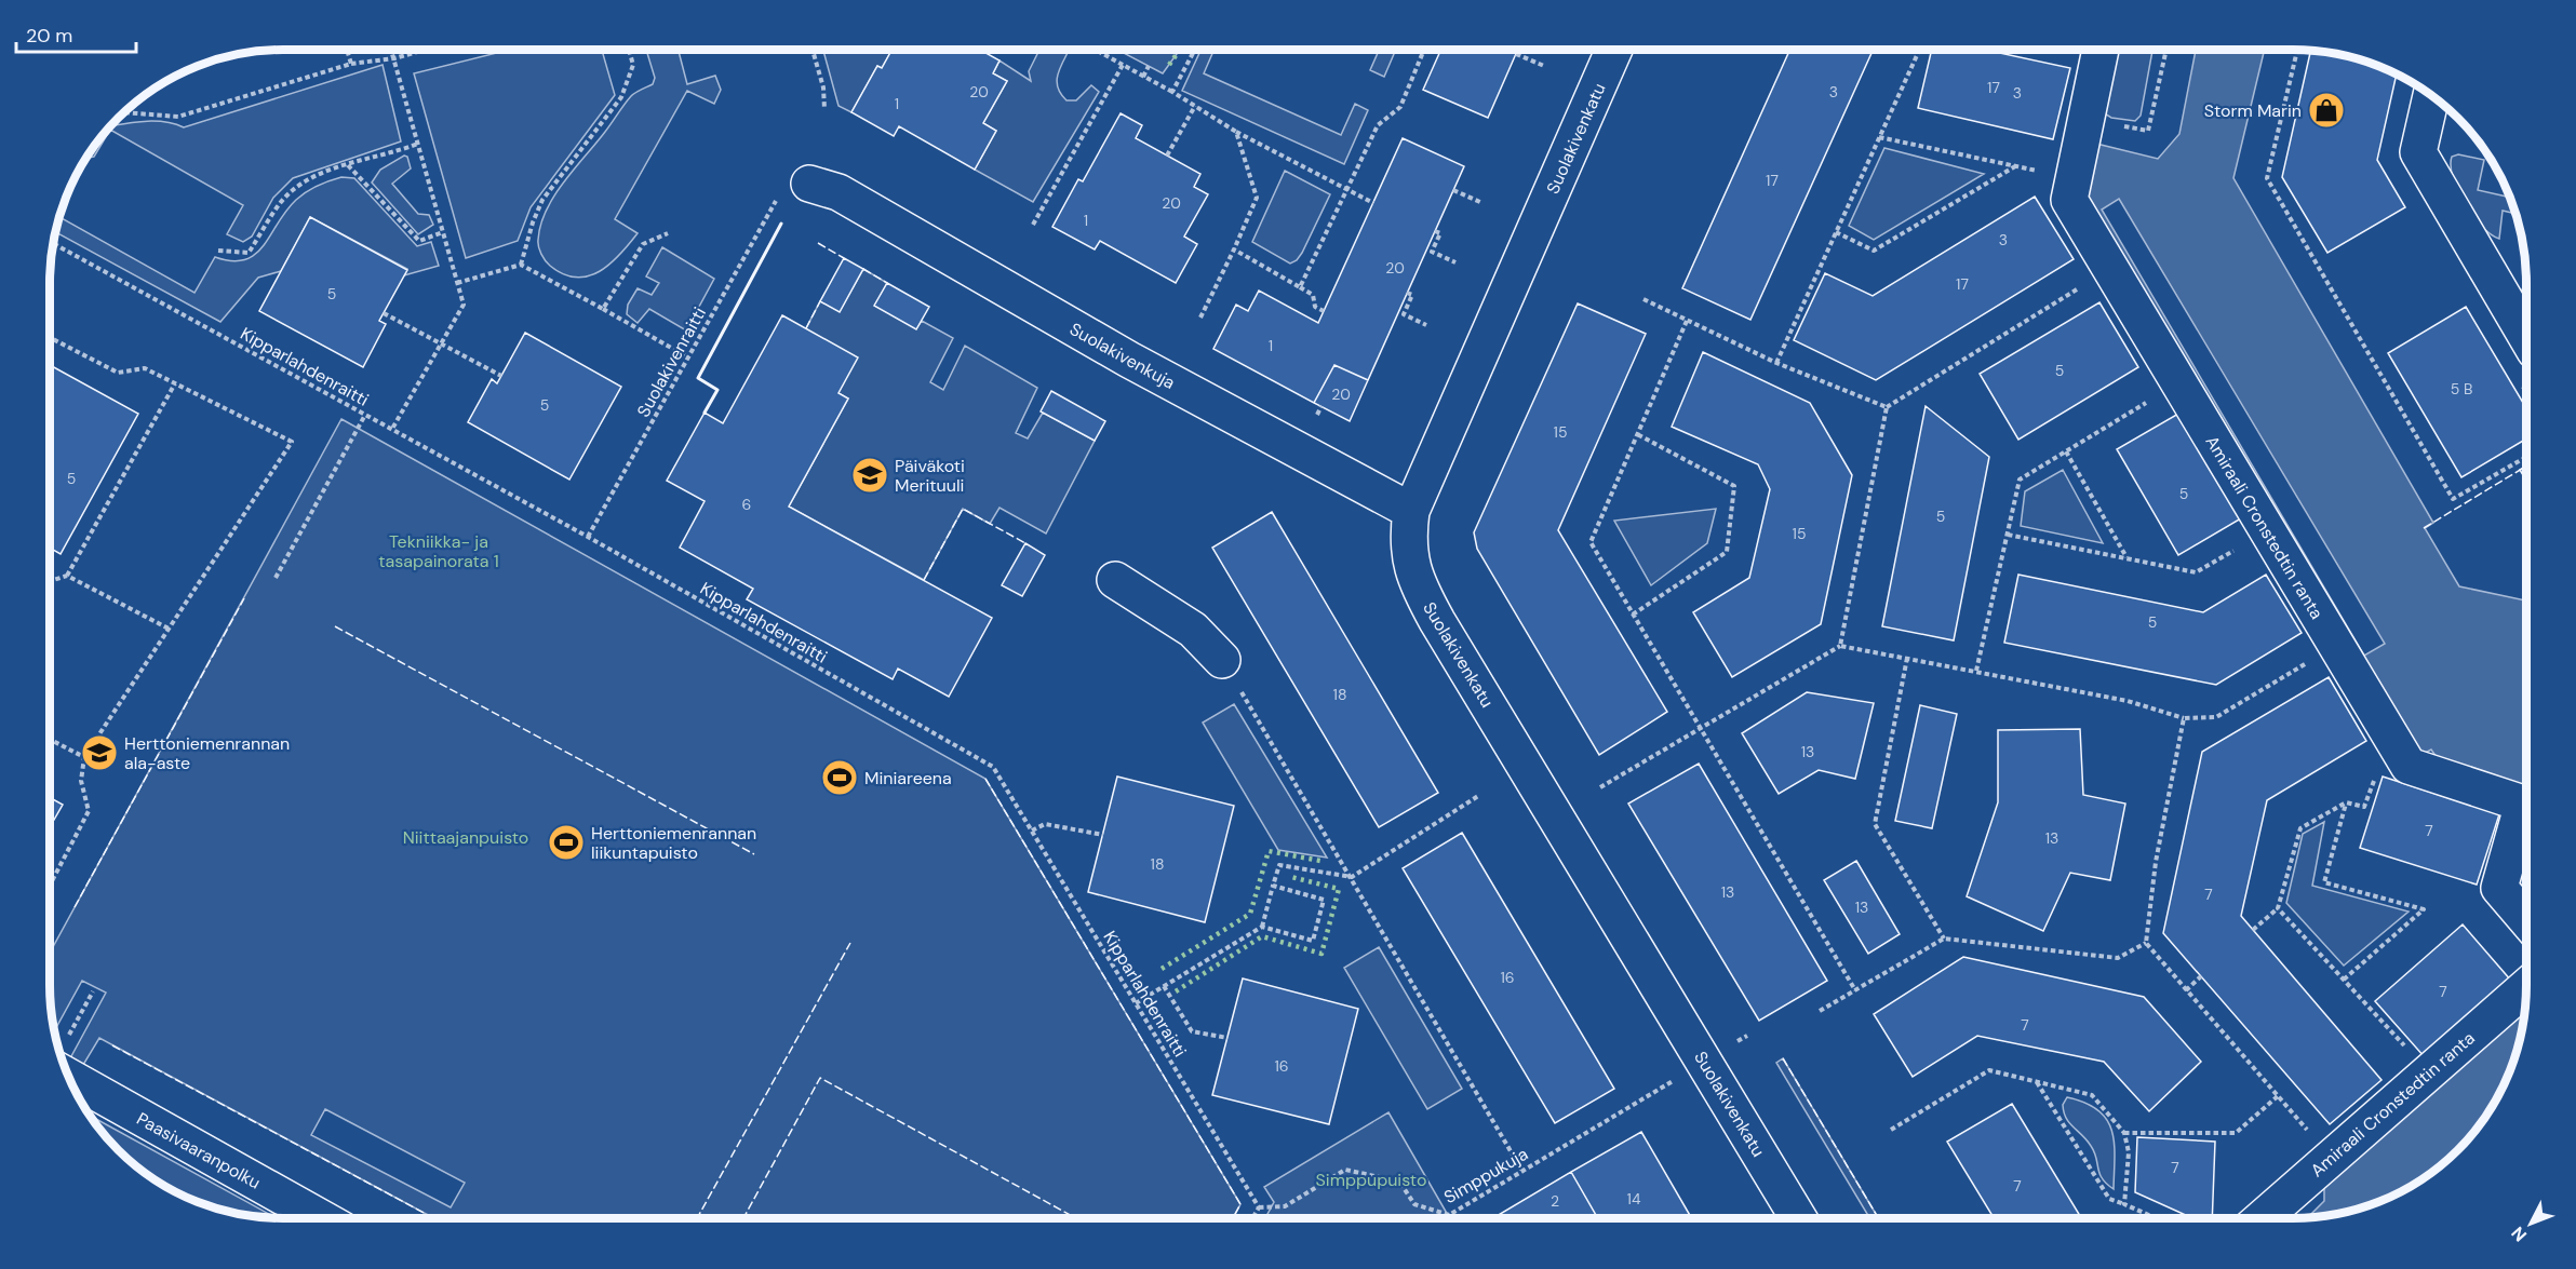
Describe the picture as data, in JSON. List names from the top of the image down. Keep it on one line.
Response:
{"streets":{"street":["Suolakivenkatu","Suolakivenkuja","Amiraali Cronstedtin ranta","Paasivaaranpolku"],"path":["Suolakivenraitti","Kipparlahdenraitti","Simppukuja"]},"crossings":[["Suolakivenkatu","Suolakivenkuja"],["Suolakivenraitti","Kipparlahdenraitti"],["Kipparlahdenraitti","Simppukuja"]],"parks":["Tekniikka- ja tasapainorata 1","Niittaajanpuisto","Simppupuisto"],"places":{"shop":["Storm Marin"],"school or university":["Päiväkoti Merituuli","Herttoniemenrannan ala-aste"],"sports":["Miniareena","Herttoniemenrannan liikuntapuisto"]},"house_numbers":["17","20","3","3","1","17","20","1","3","20","17","5","1","5","5 B","20","5","15","5","5","6","5","15","5","18","13","7","13","18","13","7","13","16","7","7","16","7","7","14","2"],"scale_bar":"20 m","north":"bottom left"}
